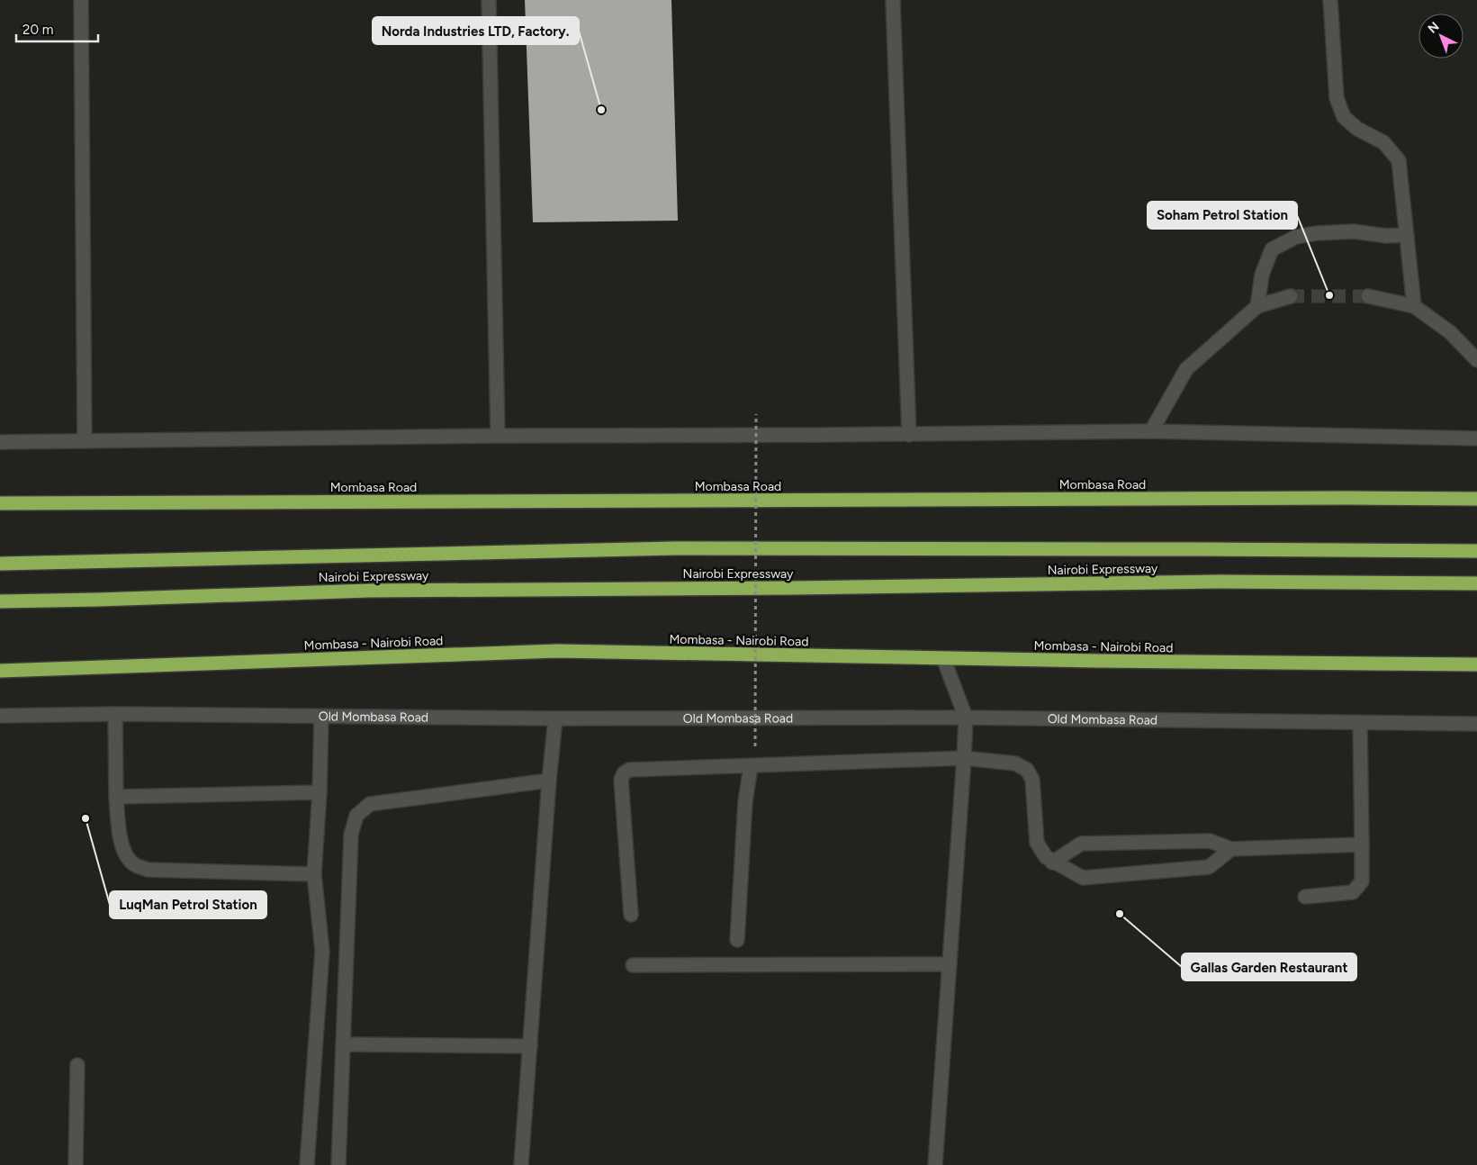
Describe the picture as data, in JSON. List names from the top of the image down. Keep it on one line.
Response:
{"streets":{"highway":["Mombasa Road","Nairobi Expressway","Mombasa - Nairobi Road"],"street":["Old Mombasa Road"]},"places":["Norda Industries LTD, Factory.","Soham Petrol Station","LuqMan Petrol Station","Gallas Garden Restaurant"],"scale_bar":"20 m","north":"top left"}
